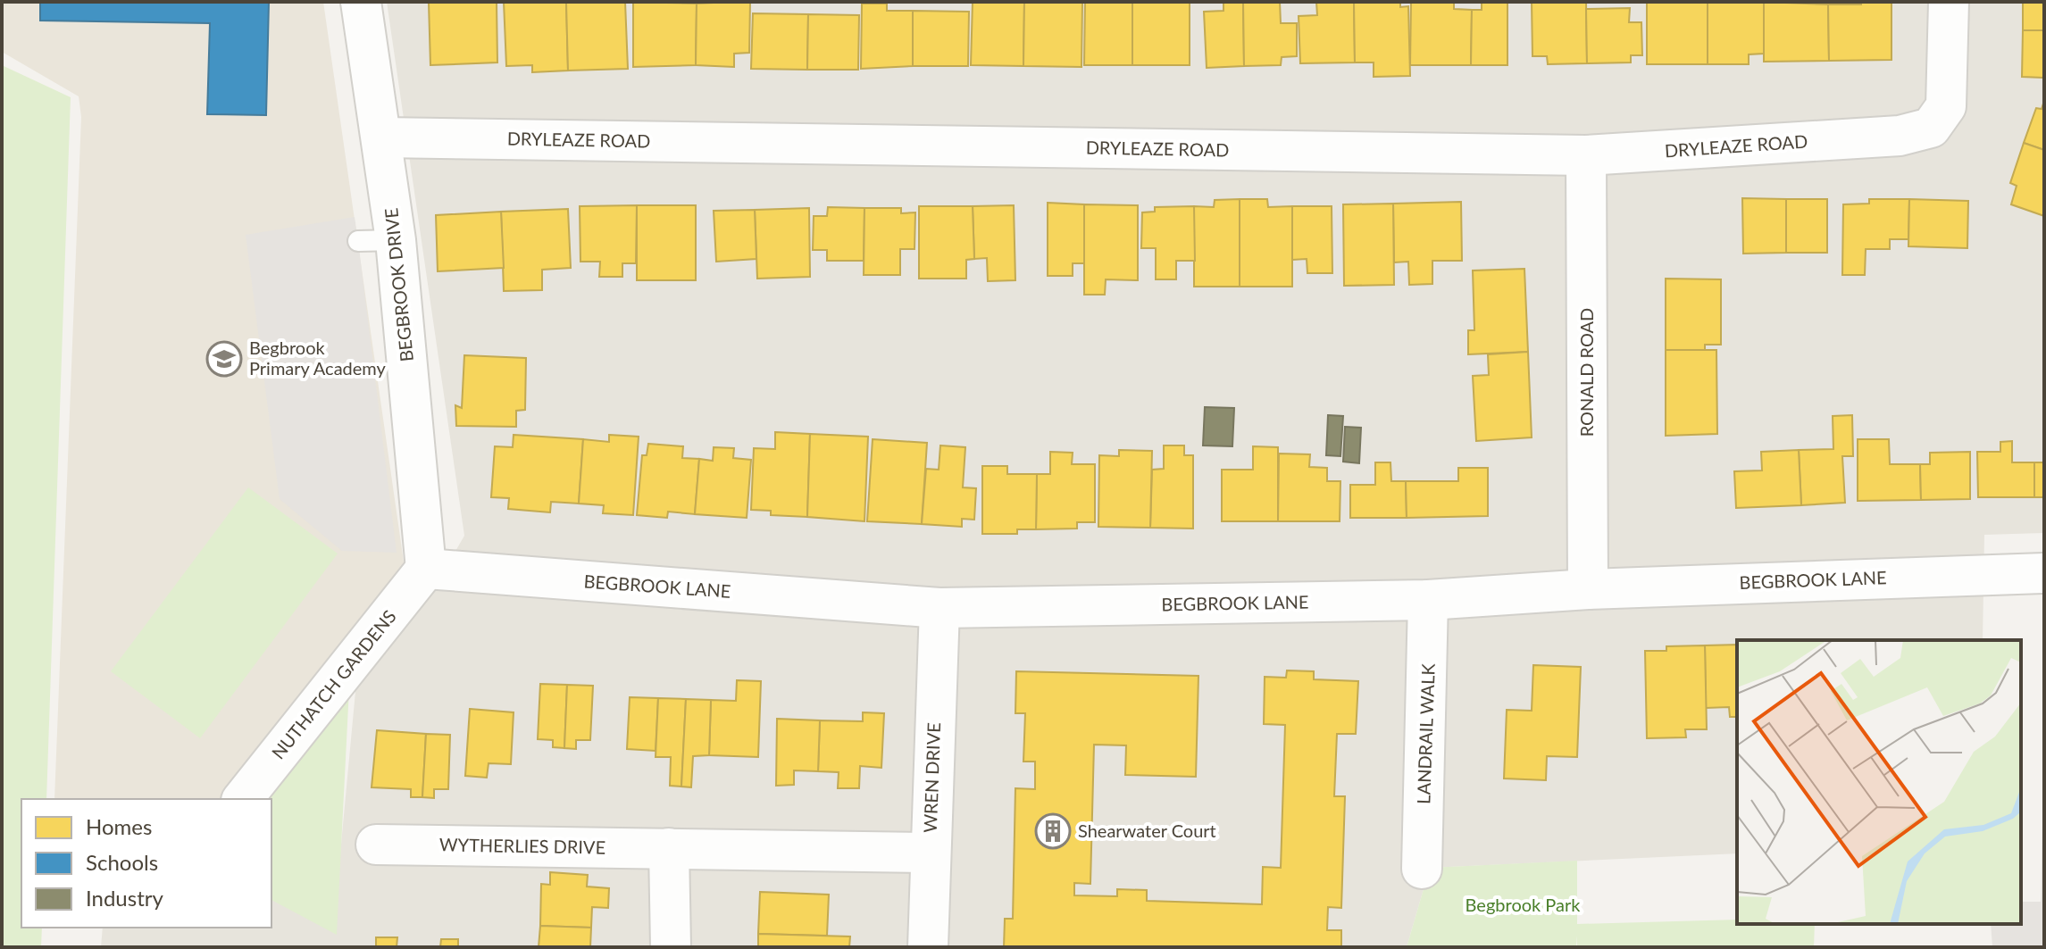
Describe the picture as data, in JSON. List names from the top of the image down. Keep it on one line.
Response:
{"streets":{"street":["DRYLEAZE ROAD","BEGBROOK DRIVE","RONALD ROAD","BEGBROOK LANE","NUTHATCH GARDENS","LANDRAIL WALK","WREN DRIVE","WYTHERLIES DRIVE"]},"crossings":[["DRYLEAZE ROAD","BEGBROOK DRIVE"],["DRYLEAZE ROAD","RONALD ROAD"],["BEGBROOK DRIVE","BEGBROOK LANE"],["BEGBROOK DRIVE","NUTHATCH GARDENS"],["RONALD ROAD","BEGBROOK LANE"],["BEGBROOK LANE","NUTHATCH GARDENS"],["BEGBROOK LANE","LANDRAIL WALK"],["BEGBROOK LANE","WREN DRIVE"],["WREN DRIVE","WYTHERLIES DRIVE"]],"parks":["Begbrook Park"],"places":{"school or university":["Begbrook Primary Academy"],"building":["Shearwater Court"]},"legend":["Homes","Schools","Industry"]}
